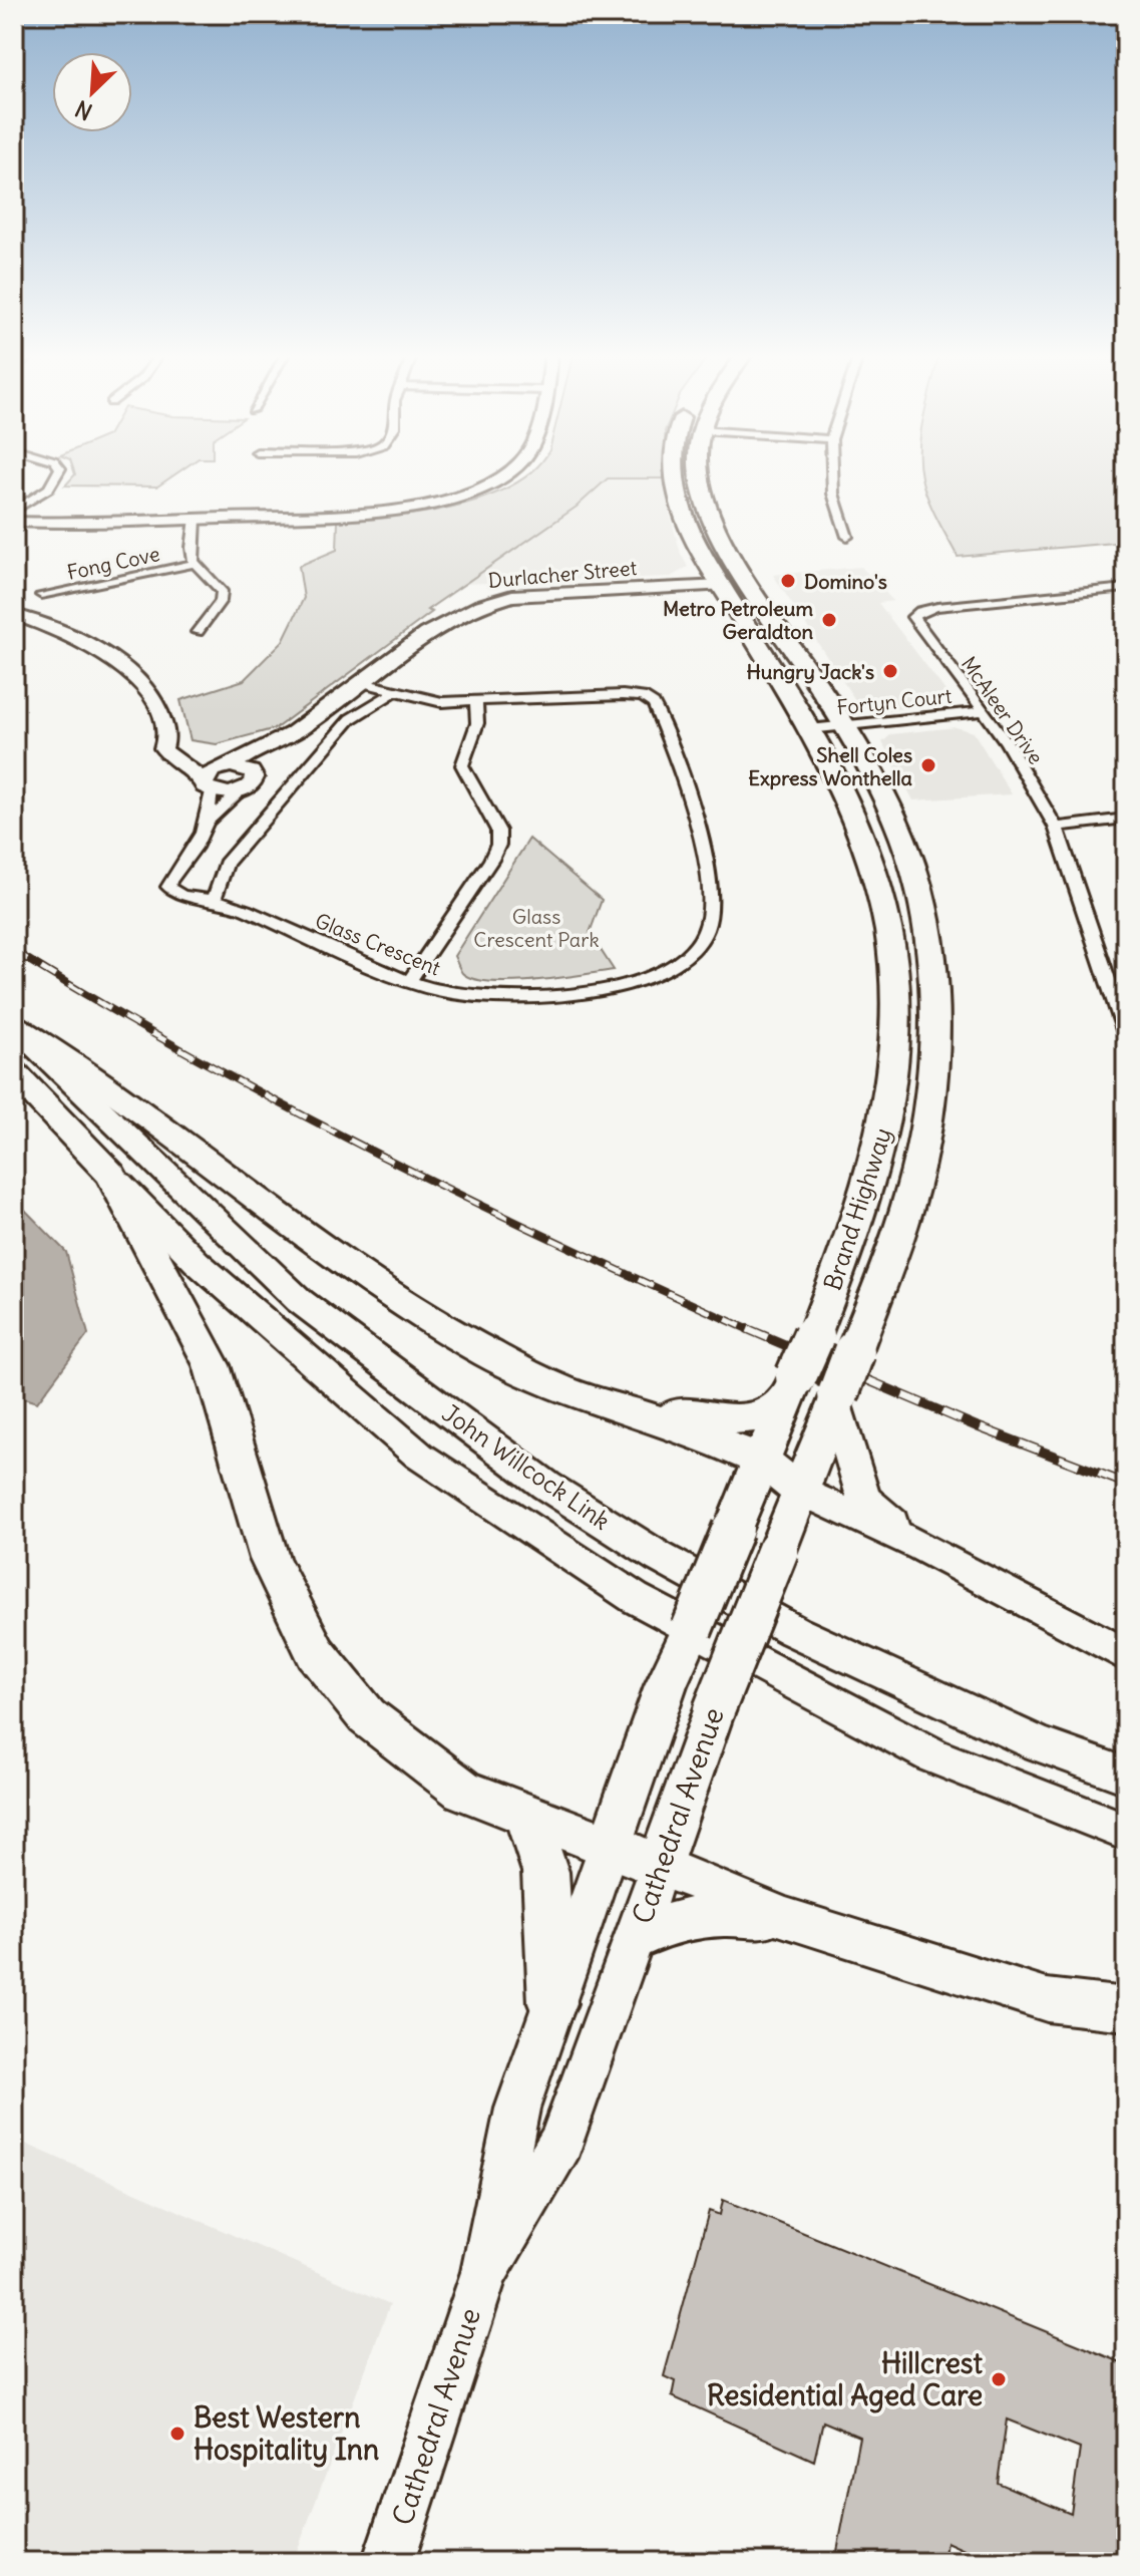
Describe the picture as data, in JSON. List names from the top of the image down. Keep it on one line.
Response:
{"streets":{"highway":["Brand Highway","Cathedral Avenue"],"main road":["John Willcock Link"],"street":["Fong Cove","Durlacher Street","Fortyn Court","McAleer Drive","Glass Crescent"]},"crossings":[["Durlacher Street","Glass Crescent"],["Durlacher Street","Brand Highway"],["Fortyn Court","McAleer Drive"],["Fortyn Court","Brand Highway"],["Brand Highway","Cathedral Avenue"]],"parks":["Glass Crescent Park"],"places":["Domino's","Metro Petroleum Geraldton","Hungry Jack's","Shell Coles Express Wonthella","Hillcrest Residential Aged Care","Best Western Hospitality Inn"],"north":"bottom left"}
